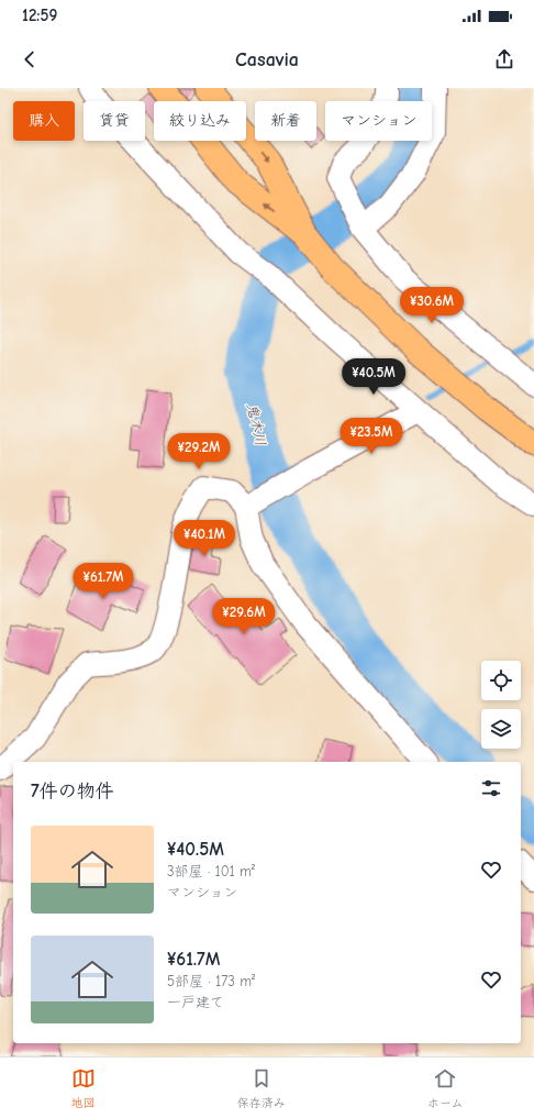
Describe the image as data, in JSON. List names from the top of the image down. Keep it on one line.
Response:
{"water":["鬼木川"],"page":{"status":"12:59","header":"Casavia","chip":["購入","賃貸","絞り込み","新着","マンション"],"price":["¥30.6M","¥40.5M","¥23.5M","¥29.2M","¥40.1M","¥61.7M","¥29.6M"],"heading":"7件の物件","list":[{"name":"¥40.5M","note":"3部屋 · 101 m² · マンション"},{"name":"¥61.7M","note":"5部屋 · 173 m² · 一戸建て"}],"tabs":["地図","保存済み","ホーム"]}}
